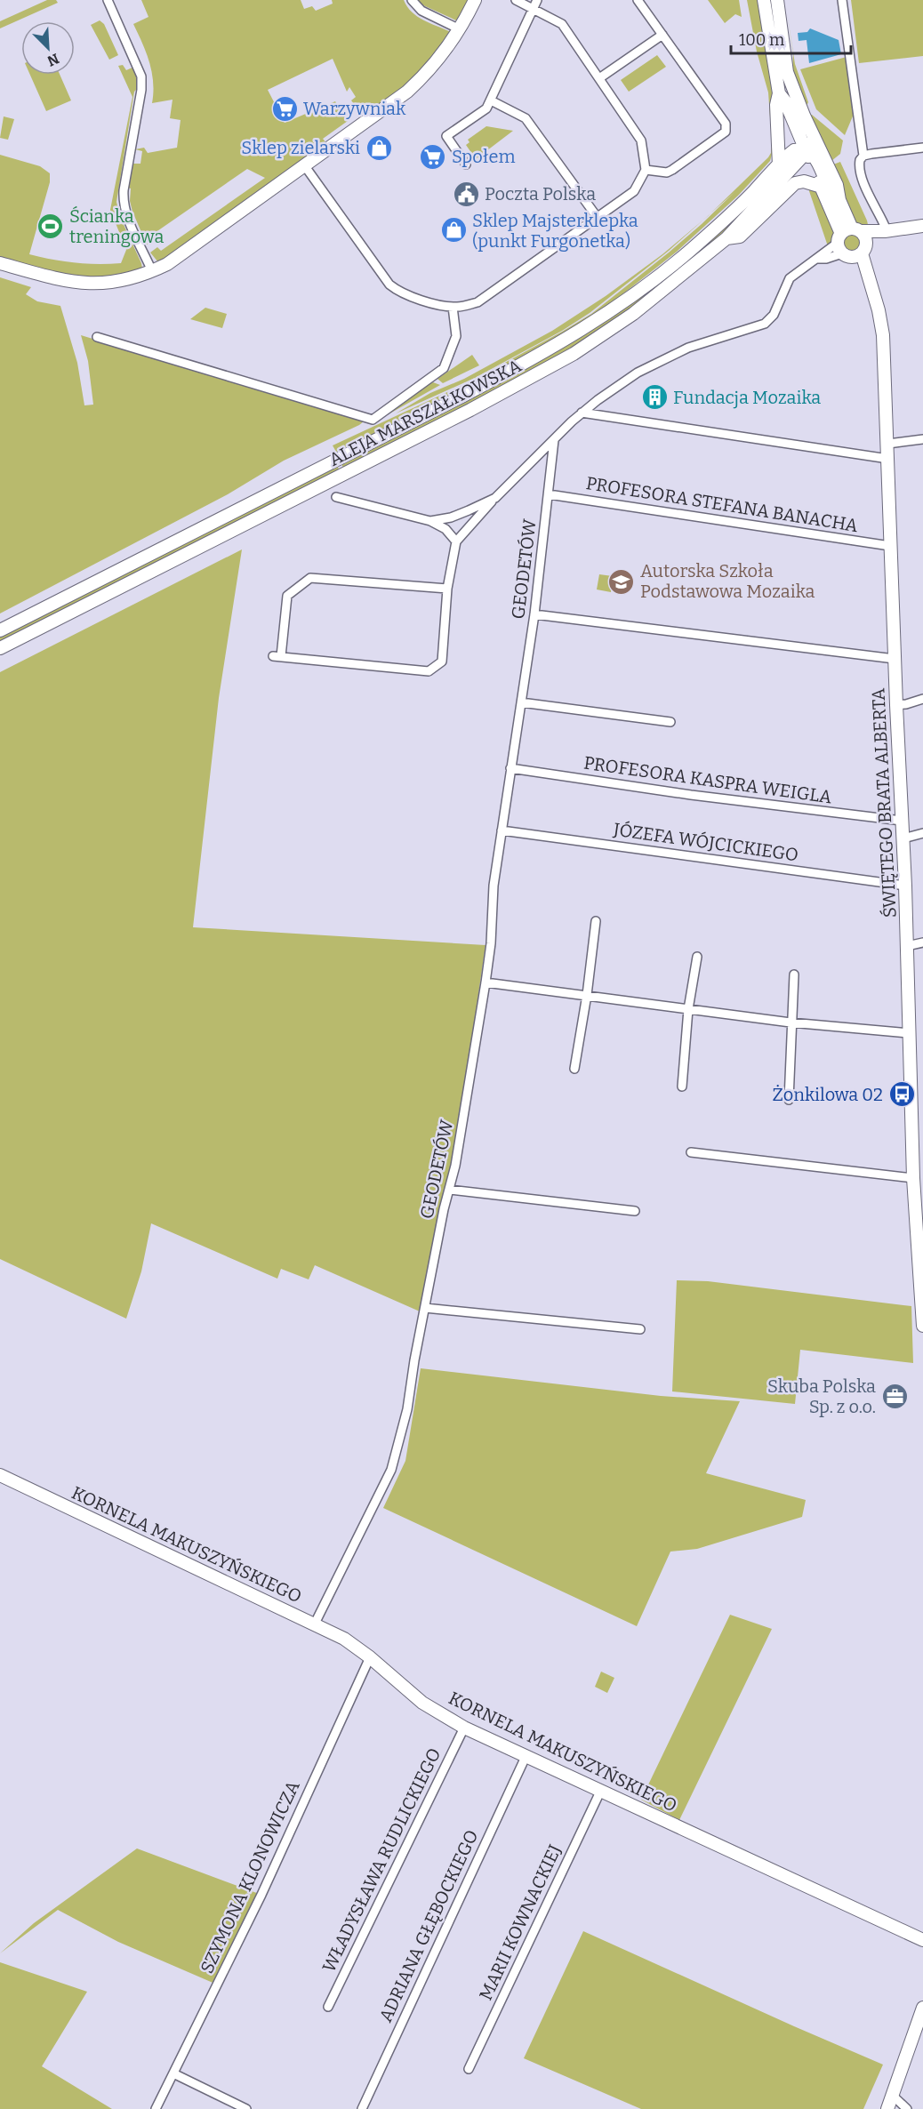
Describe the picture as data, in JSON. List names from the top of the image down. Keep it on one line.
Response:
{"streets":{"street":["ALEJA MARSZAŁKOWSKA","PROFESORA STEFANA BANACHA","GEODETÓW","PROFESORA KASPRA WEIGLA","ŚWIĘTEGO BRATA ALBERTA","JÓZEFA WÓJCICKIEGO","KORNELA MAKUSZYŃSKIEGO","WŁADYSŁAWA RUDLICKIEGO","SZYMONA KLONOWICZA","MARII KOWNACKIEJ","ADRIANA GŁĘBOCKIEGO"]},"crossings":[["PROFESORA STEFANA BANACHA","GEODETÓW"],["PROFESORA STEFANA BANACHA","ŚWIĘTEGO BRATA ALBERTA"],["GEODETÓW","PROFESORA KASPRA WEIGLA"],["GEODETÓW","JÓZEFA WÓJCICKIEGO"],["GEODETÓW","KORNELA MAKUSZYŃSKIEGO"],["PROFESORA KASPRA WEIGLA","ŚWIĘTEGO BRATA ALBERTA"],["ŚWIĘTEGO BRATA ALBERTA","JÓZEFA WÓJCICKIEGO"],["KORNELA MAKUSZYŃSKIEGO","WŁADYSŁAWA RUDLICKIEGO"],["KORNELA MAKUSZYŃSKIEGO","SZYMONA KLONOWICZA"],["KORNELA MAKUSZYŃSKIEGO","MARII KOWNACKIEJ"],["KORNELA MAKUSZYŃSKIEGO","ADRIANA GŁĘBOCKIEGO"]],"places":{"supermarket":["Warzywniak","Społem"],"shop":["Sklep zielarski","Sklep Majsterklepka (punkt Furgonetka)"],"public building":["Poczta Polska"],"sports":["Ścianka treningowa"],"building":["Fundacja Mozaika"],"school or university":["Autorska Szkoła Podstawowa Mozaika"],"bus stop":["Żonkilowa 02"],"office":["Skuba Polska Sp. z o.o."]},"scale_bar":"100 m","north":"bottom right"}
